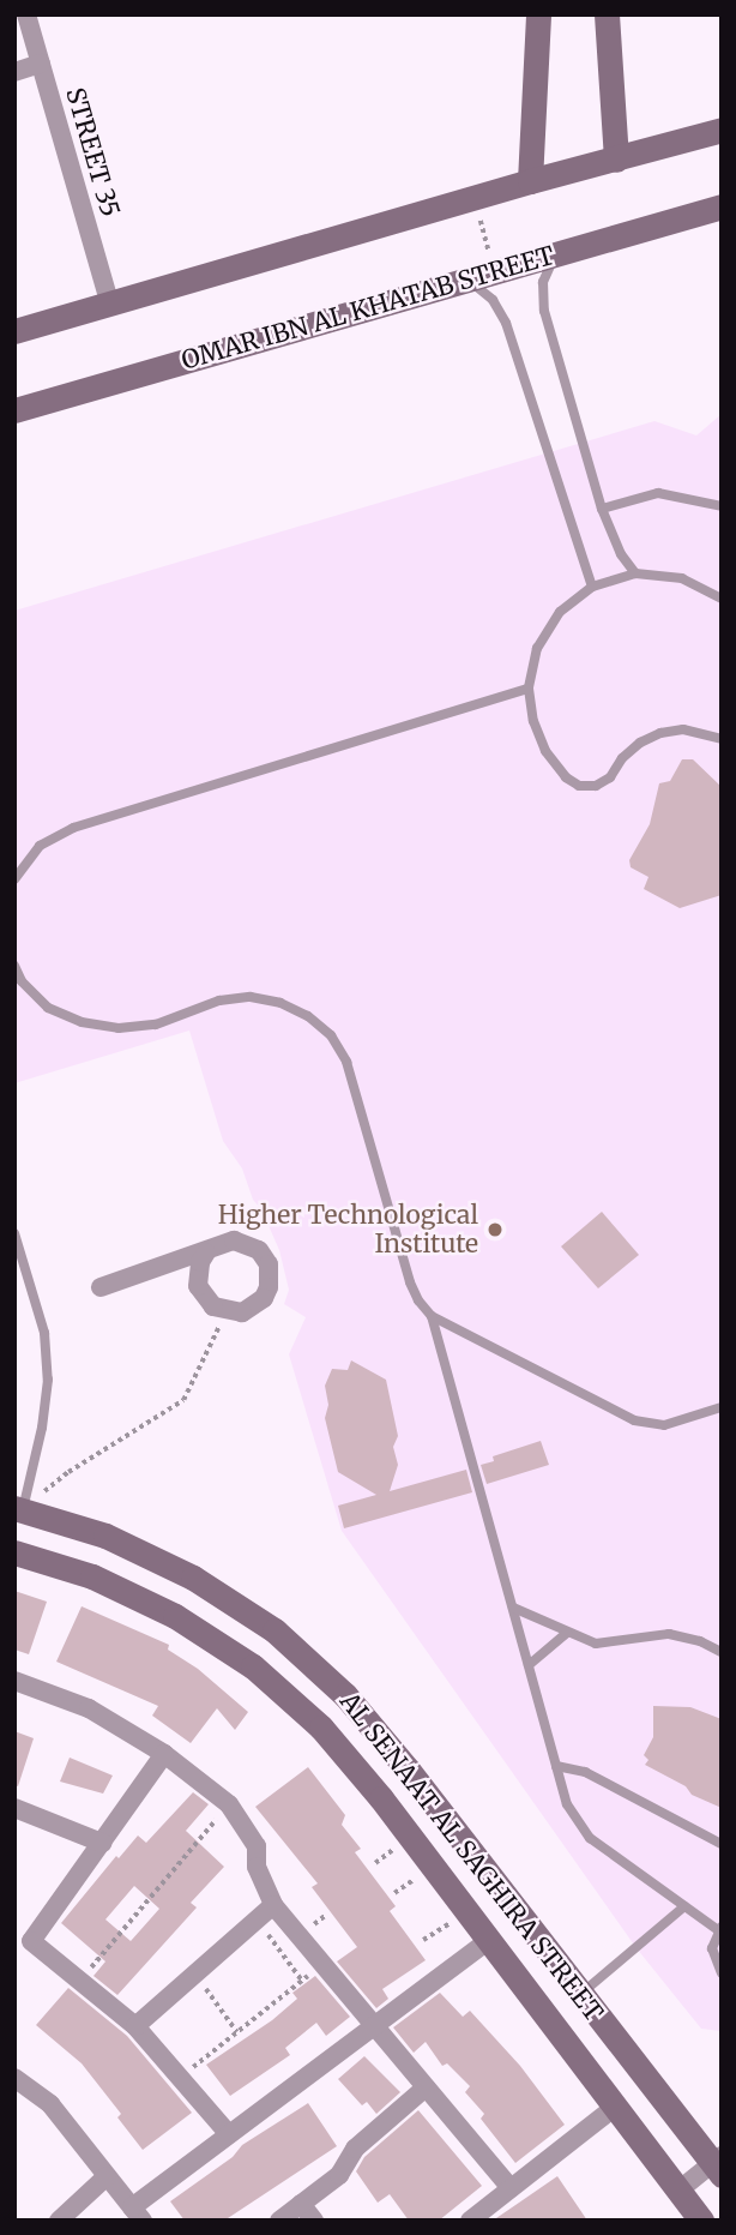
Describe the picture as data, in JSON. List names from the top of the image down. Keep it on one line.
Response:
{"streets":{"street":["STREET 35","OMAR IBN AL KHATAB STREET","AL SENAAT AL SAGHIRA STREET"]},"places":["Higher Technological Institute"]}
